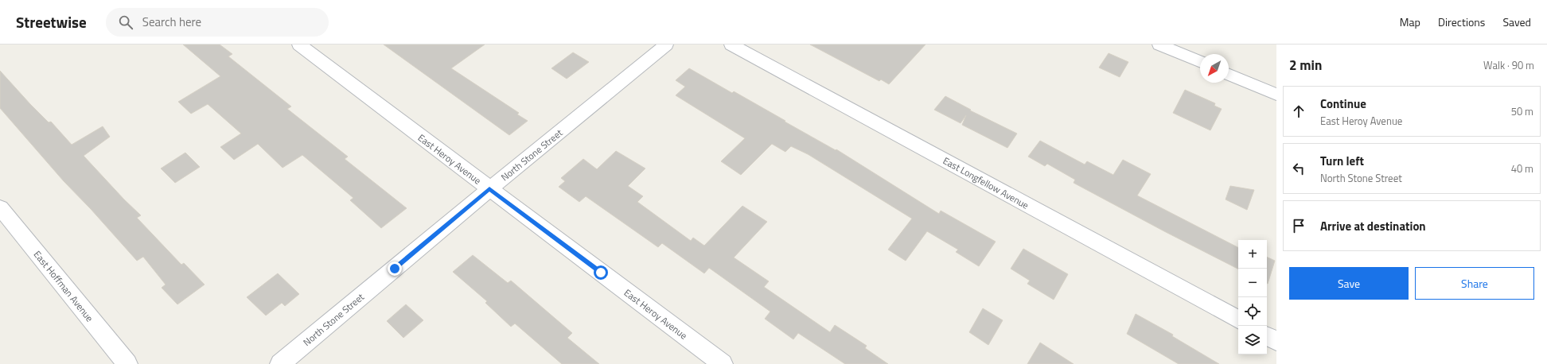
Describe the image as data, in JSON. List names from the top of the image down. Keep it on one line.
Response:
{"streets":{"street":["North Stone Street","East Heroy Avenue","East Longfellow Avenue","East Hoffman Avenue"]},"crossings":[["North Stone Street","East Heroy Avenue"]],"north":"bottom left","page":{"header":"Streetwise","search":"Search here","nav":["Map","Directions","Saved"],"heading":["2 min","Walk · 90 m"],"list":[["Continue","East Heroy Avenue","50 m"],["Turn left","North Stone Street","40 m"],"Arrive at destination"],"map_buttons":["+","−"],"buttons":["Save","Share"]}}
